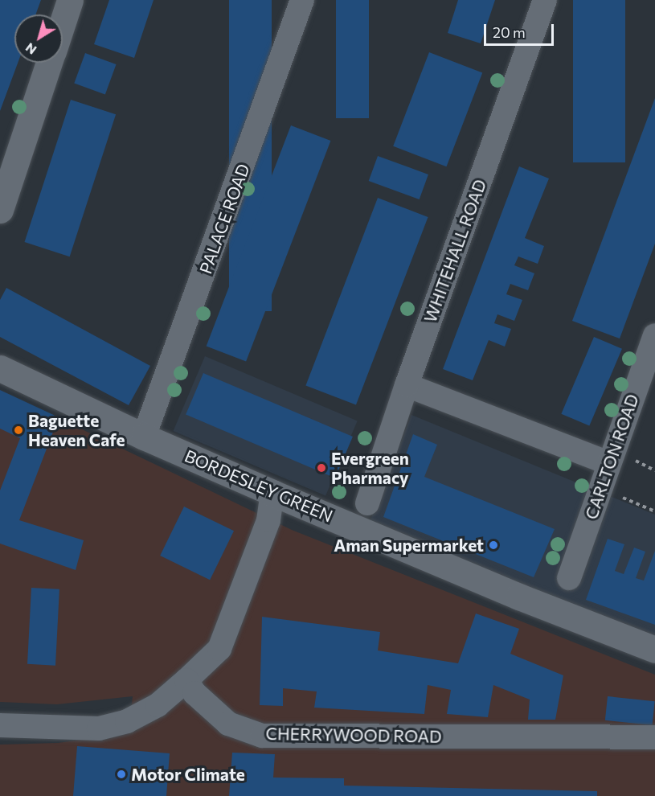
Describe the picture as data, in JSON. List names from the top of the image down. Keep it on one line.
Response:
{"streets":{"main road":["BORDESLEY GREEN"],"street":["PALACE ROAD","WHITEHALL ROAD","CARLTON ROAD","CHERRYWOOD ROAD"]},"crossings":[["PALACE ROAD","BORDESLEY GREEN"]],"places":["Baguette Heaven Cafe","Evergreen Pharmacy","Aman Supermarket","Motor Climate"],"scale_bar":"20 m","north":"bottom left"}
